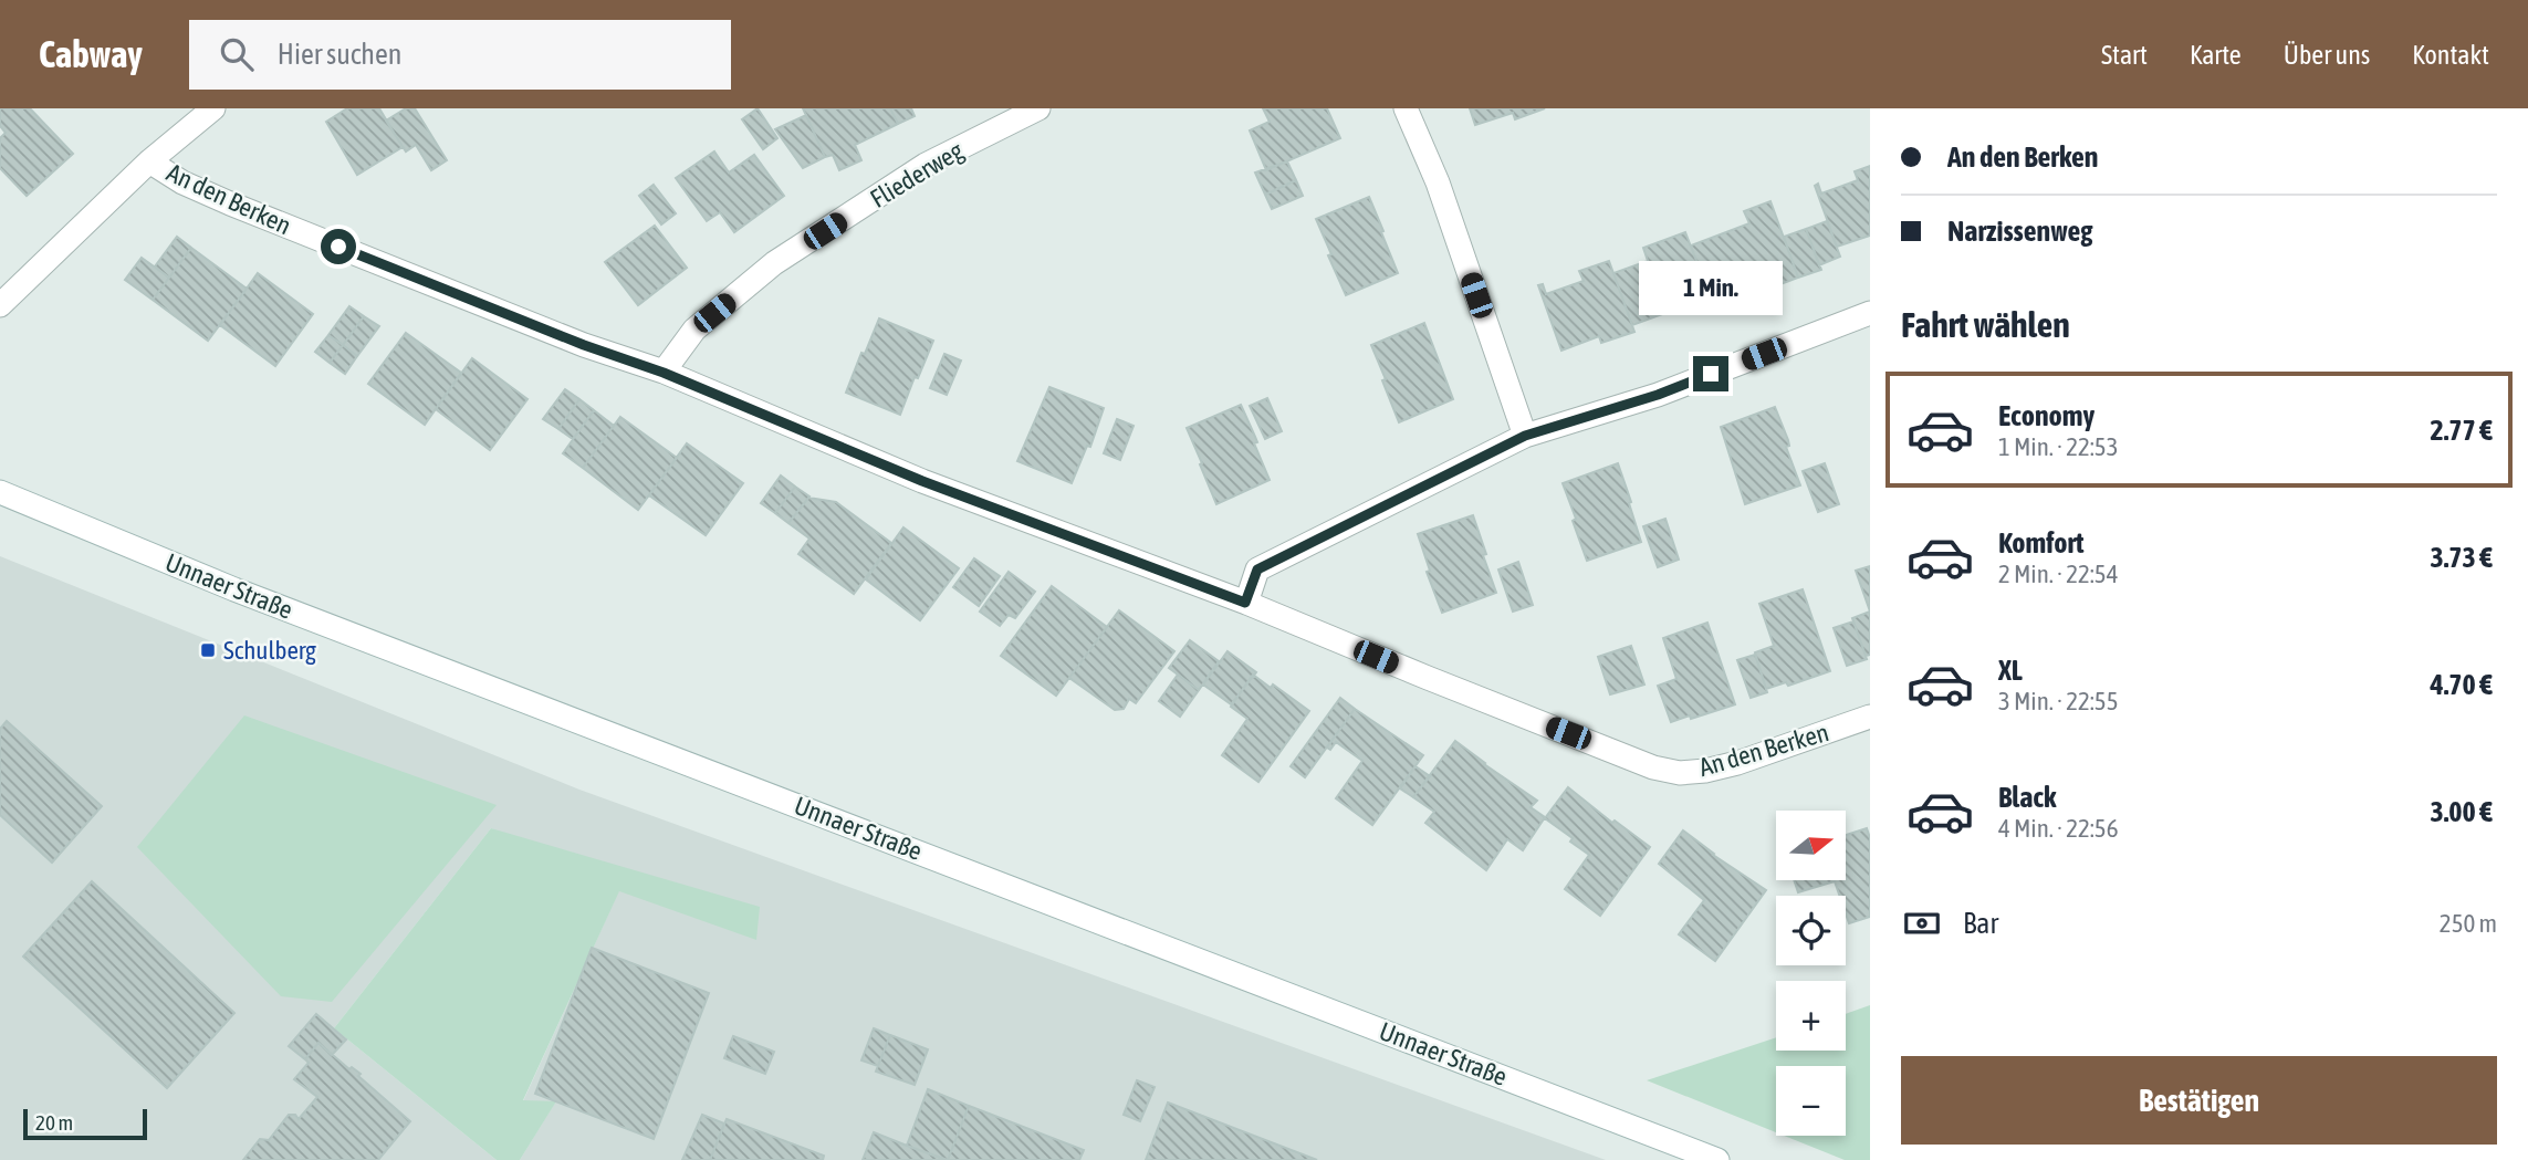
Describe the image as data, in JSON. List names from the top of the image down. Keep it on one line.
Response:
{"streets":{"street":["Fliederweg","An den Berken","Unnaer Straße"]},"crossings":[["Fliederweg","An den Berken"]],"places":{"transit":["Schulberg"]},"scale_bar":"20 m","north":"right","page":{"header":"Cabway","search":"Hier suchen","nav":["Start","Karte","Über uns","Kontakt"],"banner":["An den Berken","Narzissenweg"],"bubble":"1 Min.","heading":"Fahrt wählen","list":[{"name":"Economy","note":"1 Min. · 22:53","value":"2.77 €"},{"name":"Komfort","note":"2 Min. · 22:54","value":"3.73 €"},{"name":"XL","note":"3 Min. · 22:55","value":"4.70 €"},{"name":"Black","note":"4 Min. · 22:56","value":"3.00 €"}],"map_buttons":["+","−"],"pay":["Bar","250 m"],"buttons":"Bestätigen","scale":"20 m"}}
